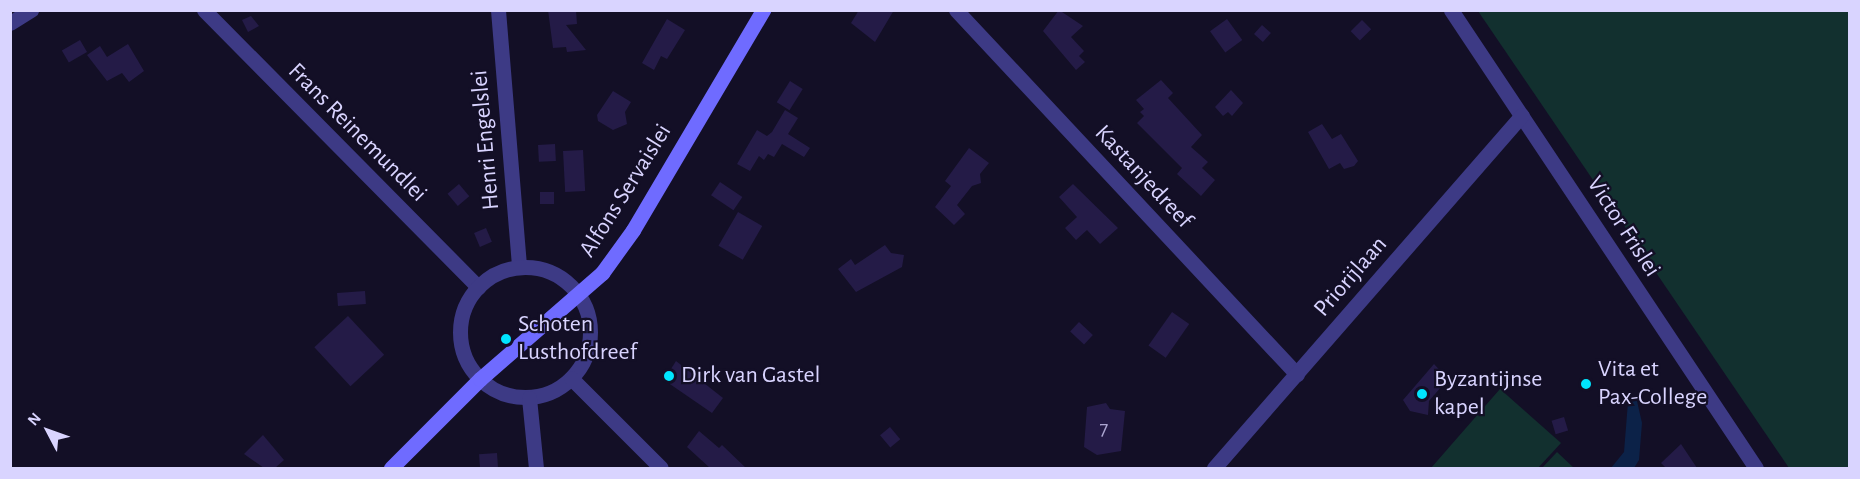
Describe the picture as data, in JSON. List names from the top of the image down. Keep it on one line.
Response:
{"streets":{"street":["Frans Reinemundlei","Henri Engelslei","Kastanjedreef","Alfons Servaislei","Victor Frislei","Priorijlaan"]},"crossings":[["Kastanjedreef","Priorijlaan"],["Victor Frislei","Priorijlaan"]],"places":["Schoten Lusthofdreef","Dirk van Gastel","Vita et Pax-College","Byzantijnse kapel"],"house_numbers":["7"],"north":"top left"}
